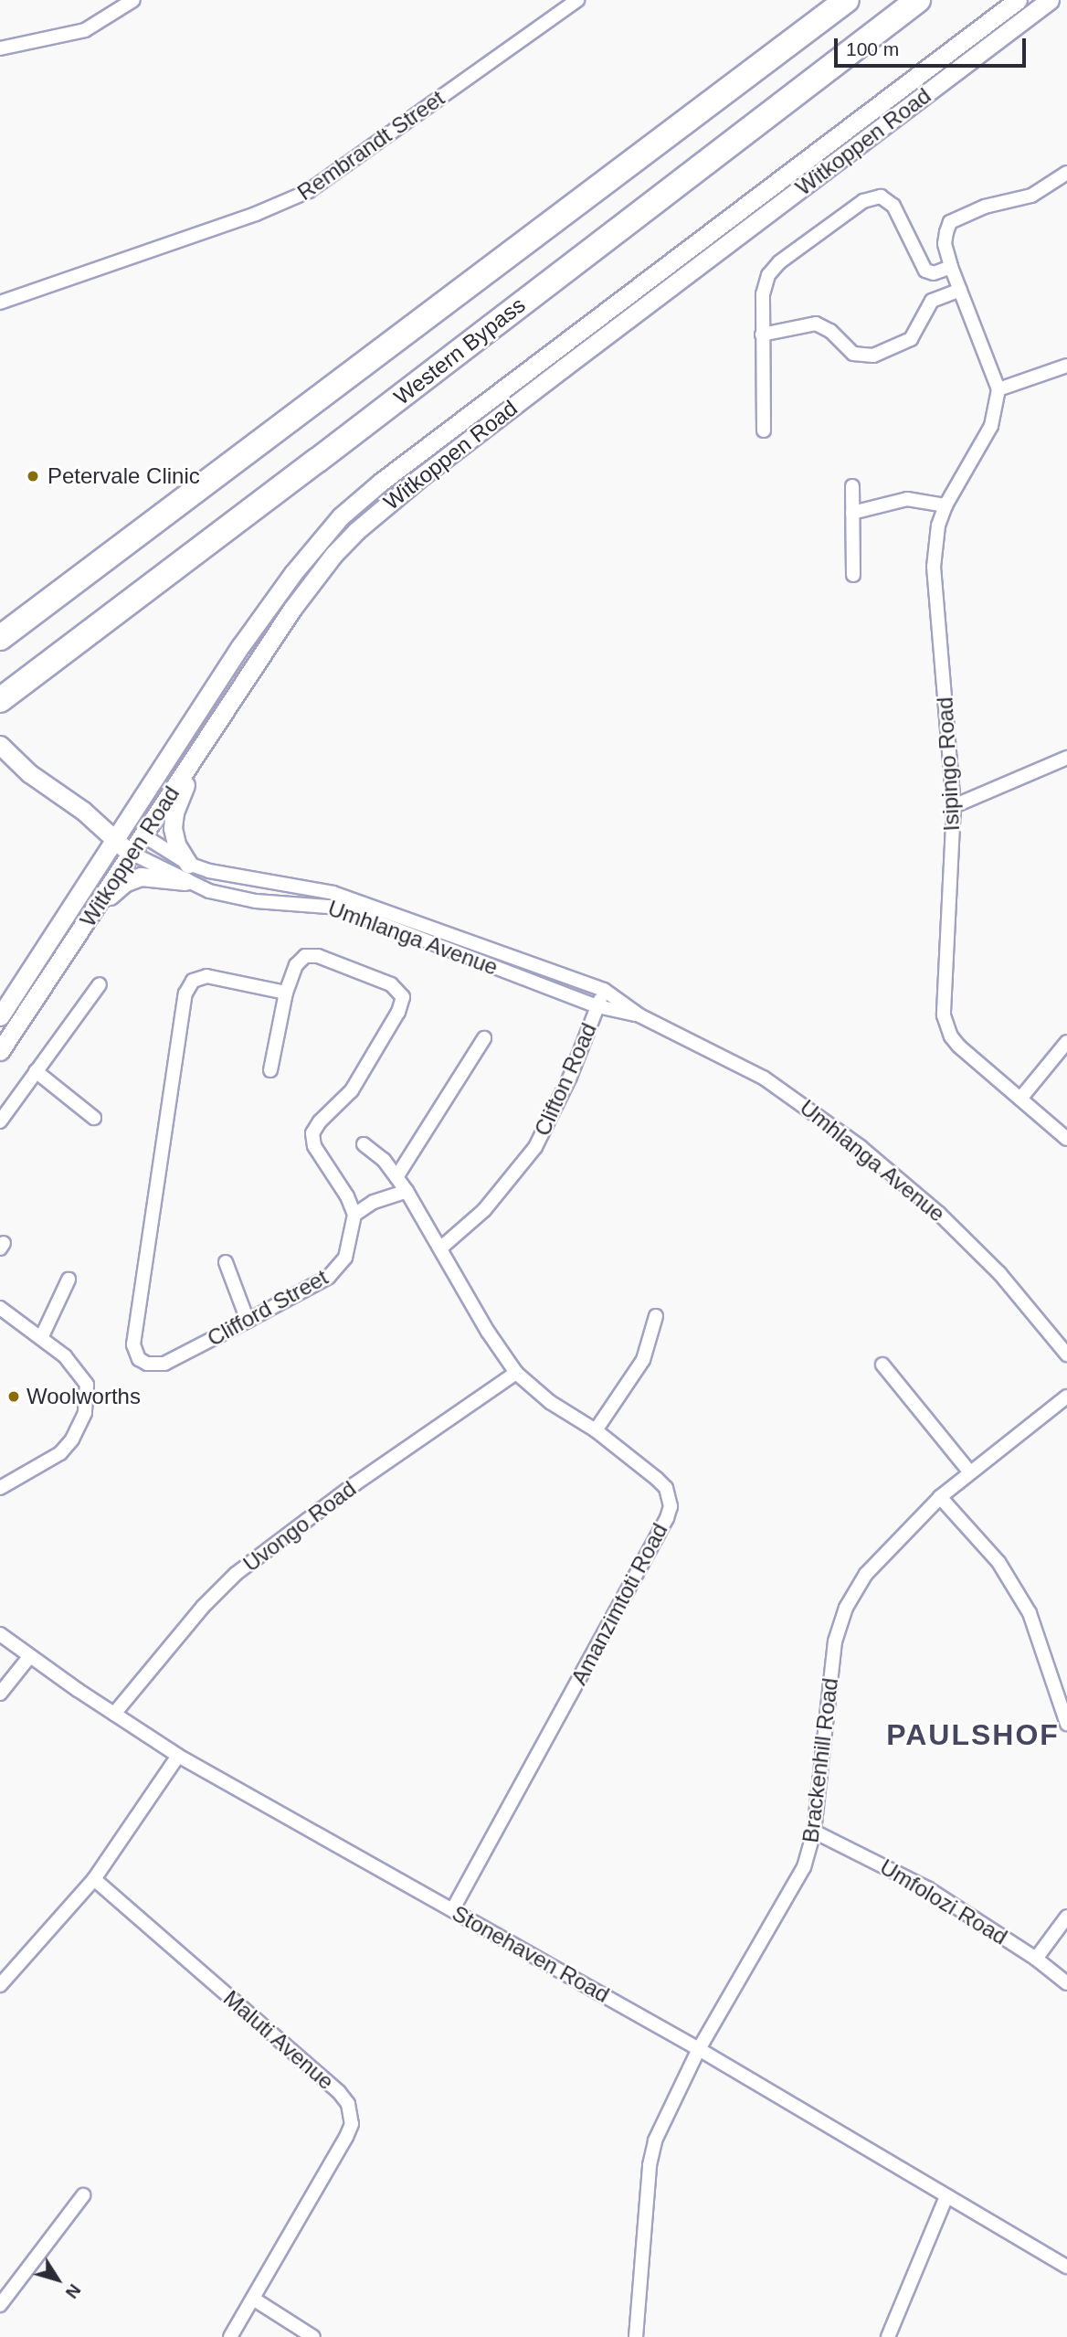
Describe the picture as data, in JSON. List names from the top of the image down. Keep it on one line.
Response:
{"streets":{"highway":["Western Bypass"],"main road":["Witkoppen Road","Umhlanga Avenue"],"street":["Rembrandt Street","Isipingo Road","Clifton Road","Clifford Street","Uvongo Road","Amanzimtoti Road","Brackenhill Road","Umfolozi Road","Stonehaven Road","Maluti Avenue"]},"crossings":[["Witkoppen Road","Umhlanga Avenue"],["Umhlanga Avenue","Clifton Road"],["Clifton Road","Amanzimtoti Road"],["Uvongo Road","Amanzimtoti Road"],["Uvongo Road","Stonehaven Road"],["Amanzimtoti Road","Stonehaven Road"],["Brackenhill Road","Umfolozi Road"],["Brackenhill Road","Stonehaven Road"]],"districts":["PAULSHOF"],"places":["Petervale Clinic","Woolworths"],"scale_bar":"100 m","north":"bottom right"}
